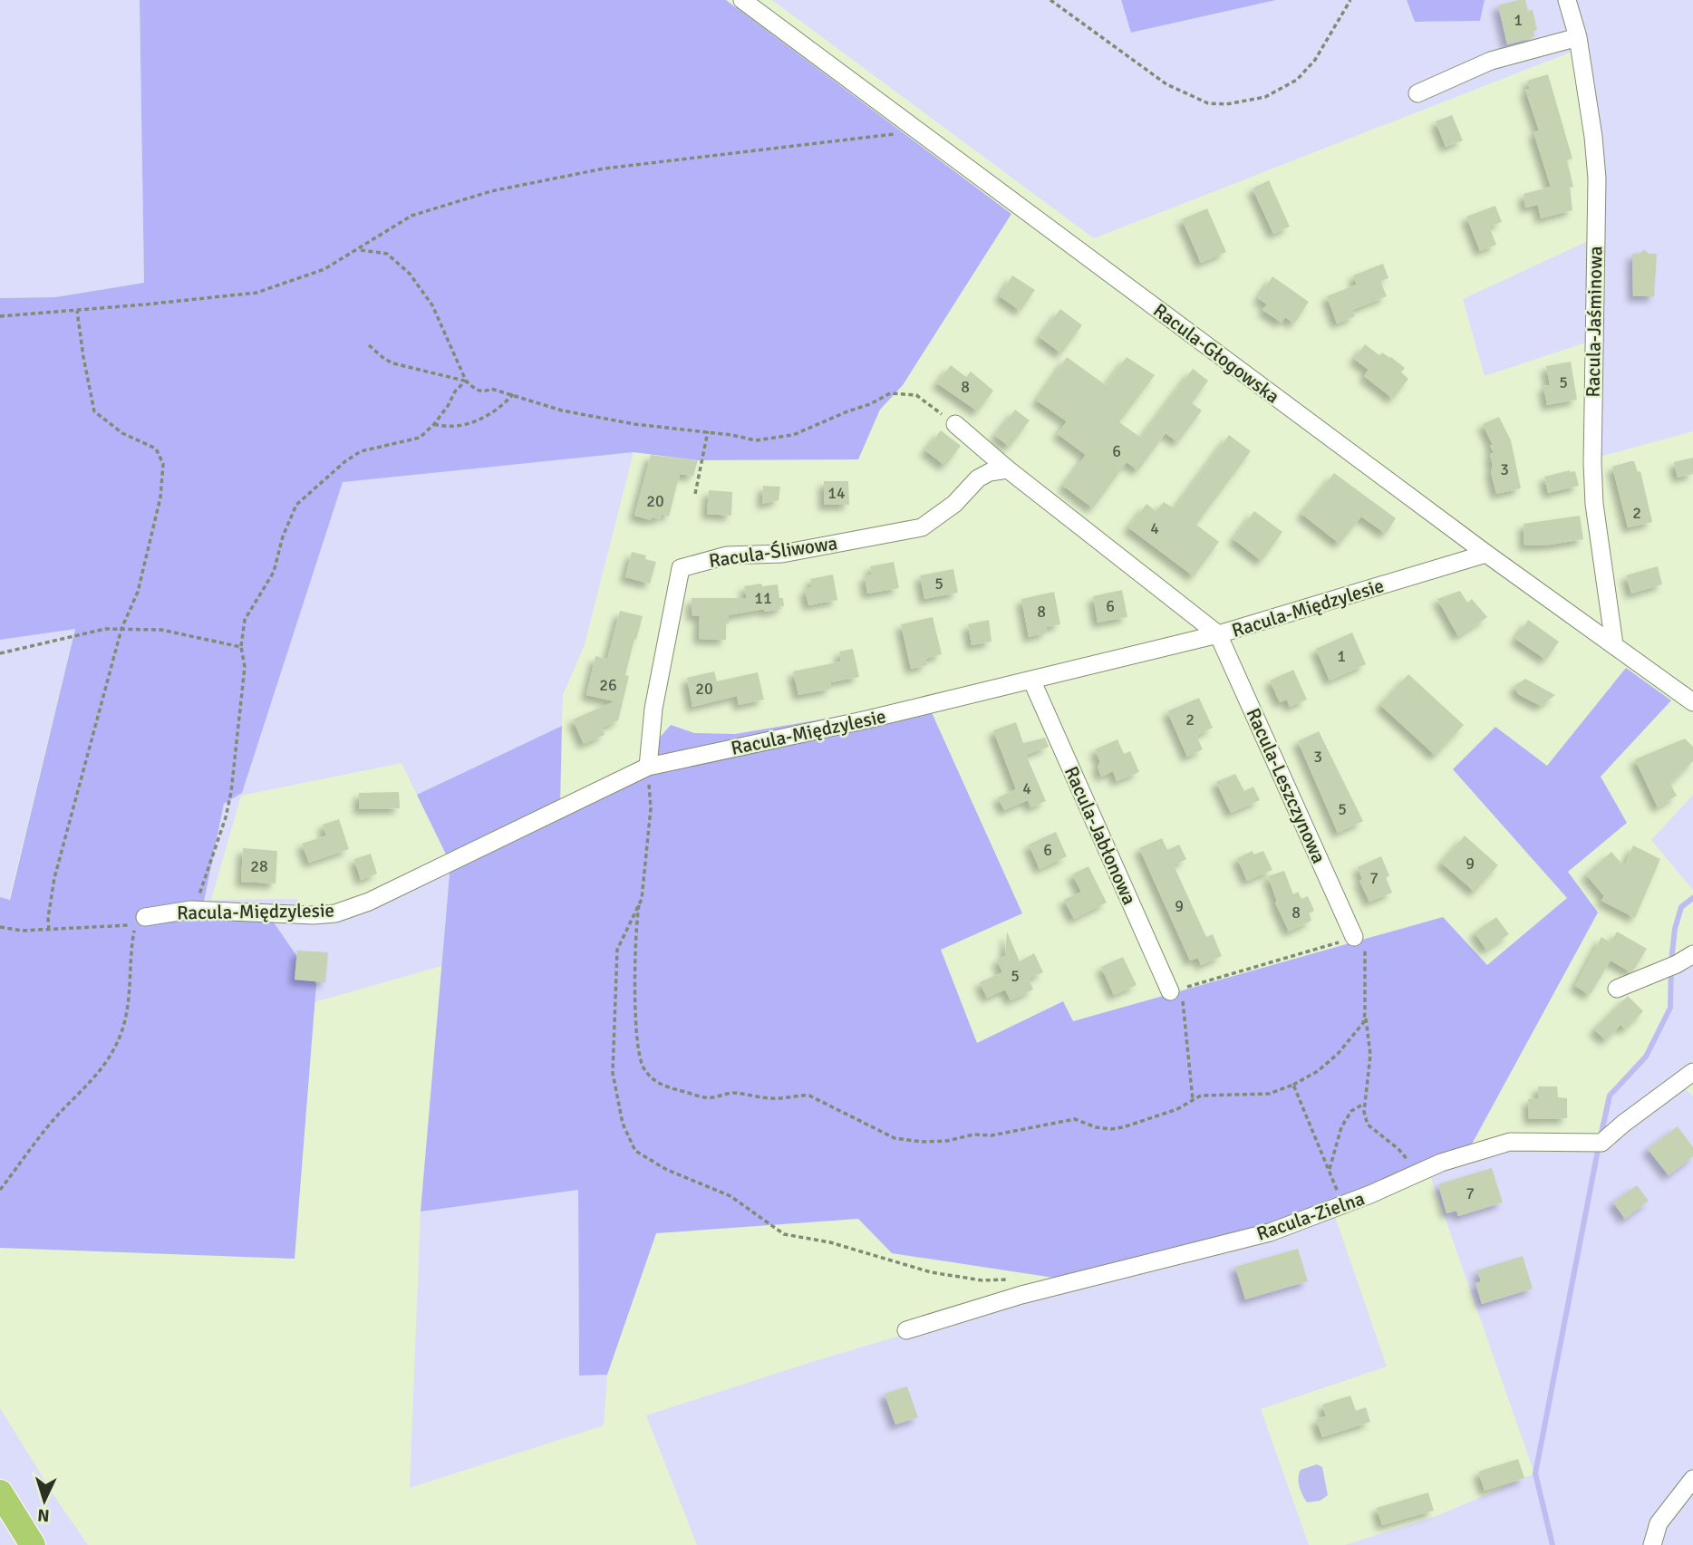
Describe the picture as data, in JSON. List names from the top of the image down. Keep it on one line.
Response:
{"streets":{"street":["Racula-Jaśminowa","Racula-Głogowska","Racula-Śliwowa","Racula-Międzylesie","Racula-Leszczynowa","Racula-Jabłonowa","Racula-Zielna"]},"crossings":[["Racula-Jaśminowa","Racula-Głogowska"],["Racula-Głogowska","Racula-Międzylesie"],["Racula-Śliwowa","Racula-Międzylesie"],["Racula-Międzylesie","Racula-Leszczynowa"],["Racula-Międzylesie","Racula-Jabłonowa"]],"house_numbers":["1","5","8","6","3","14","20","2","4","5","11","6","8","1","26","20","2","3","4","5","6","9","28","7","9","8","5","7"],"north":"bottom"}
